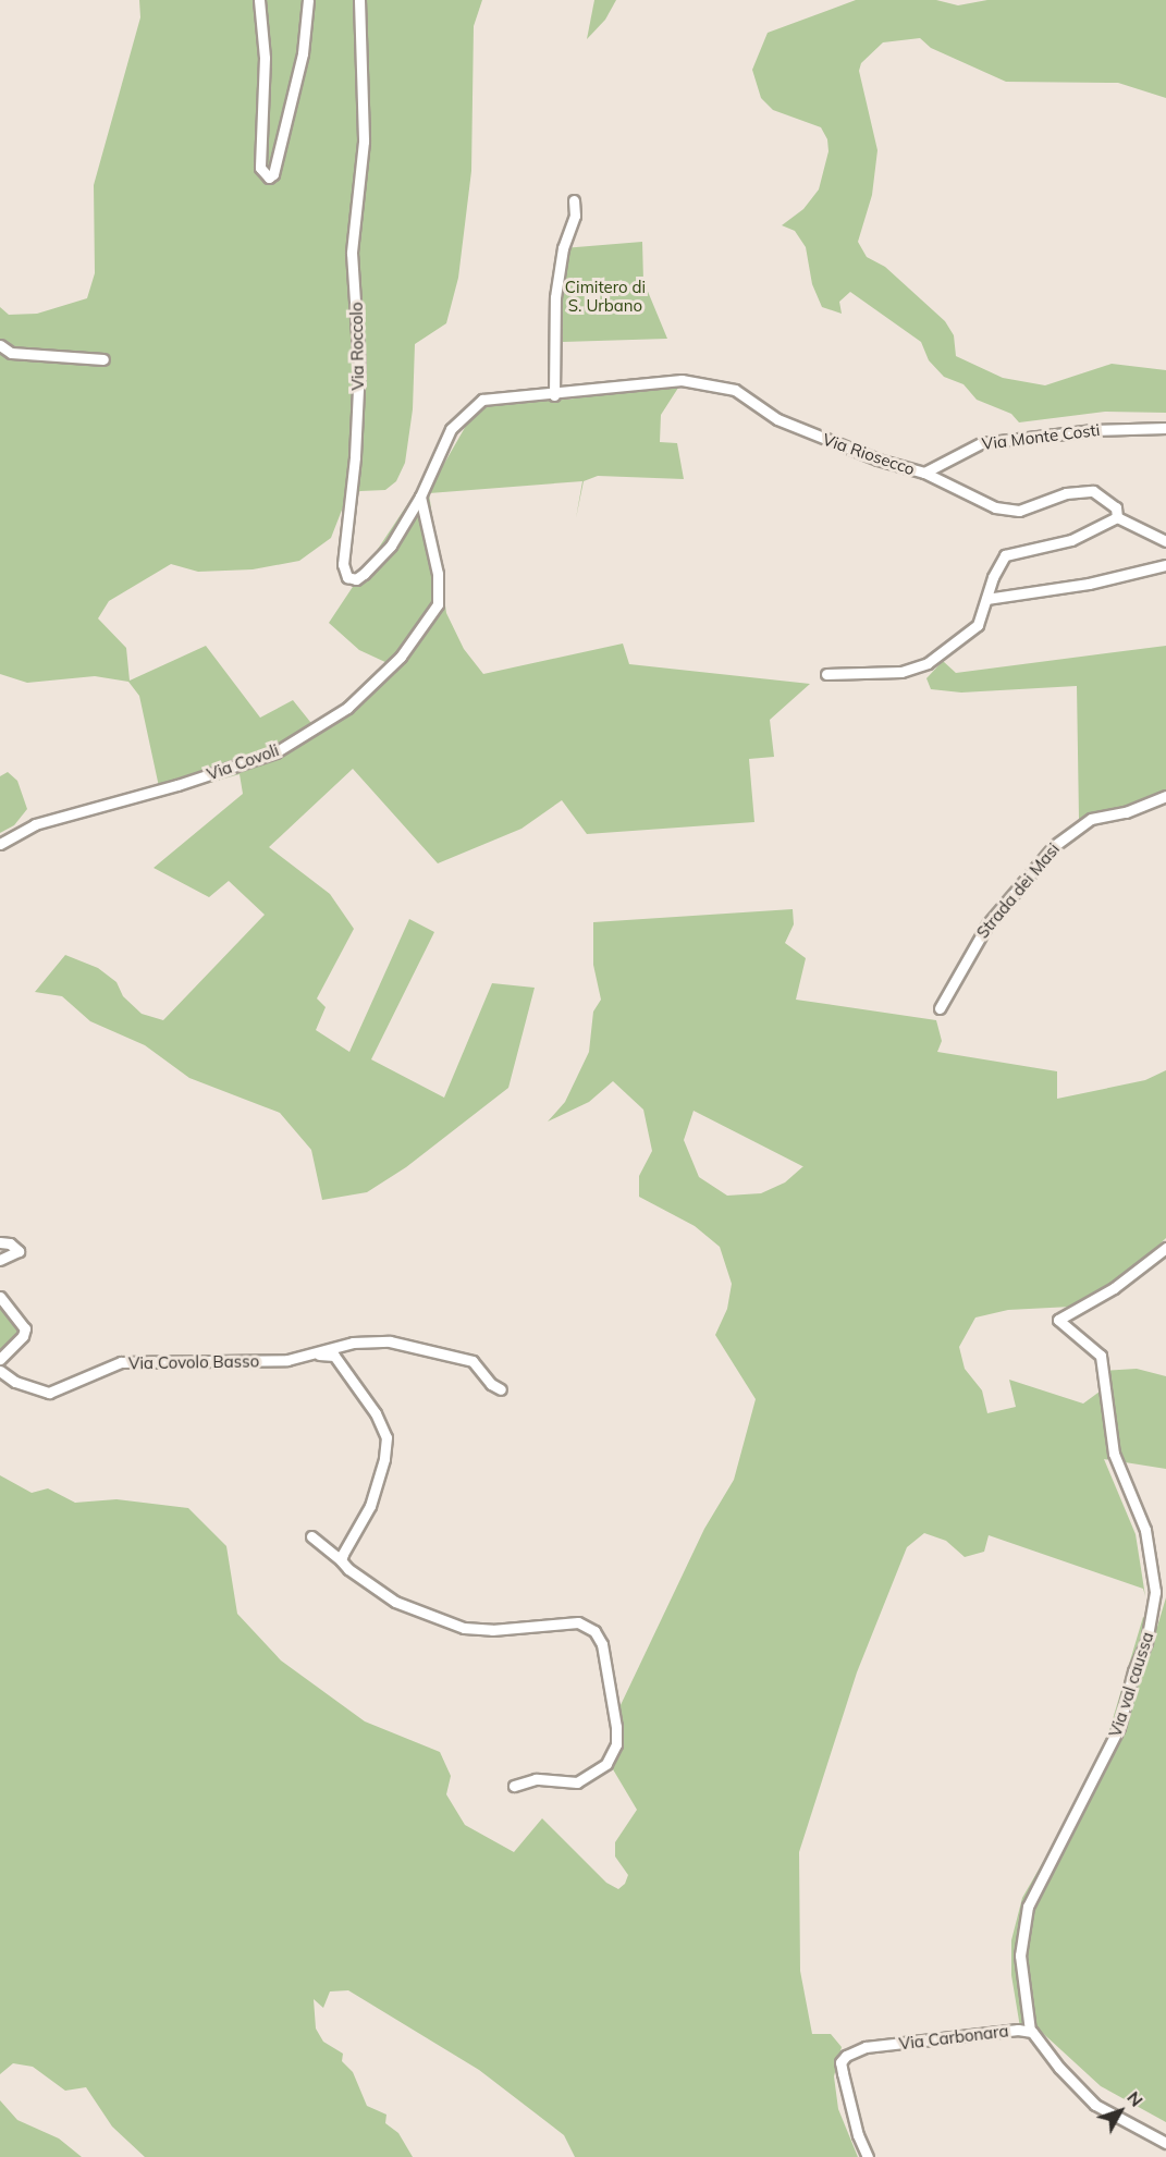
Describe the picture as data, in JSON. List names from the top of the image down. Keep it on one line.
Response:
{"streets":{"street":["Via Roccolo","Via Monte Costi","Via Riosecco","Via Covoli","Strada dei Masi","Via Covolo Basso","Via val caussa","Via Carbonara"]},"crossings":[["Via Roccolo","Via Riosecco"],["Via Roccolo","Via Covoli"],["Via Monte Costi","Via Riosecco"],["Via Riosecco","Via Covoli"],["Via val caussa","Via Carbonara"]],"parks":["Cimitero di S. Urbano"],"north":"top right"}
